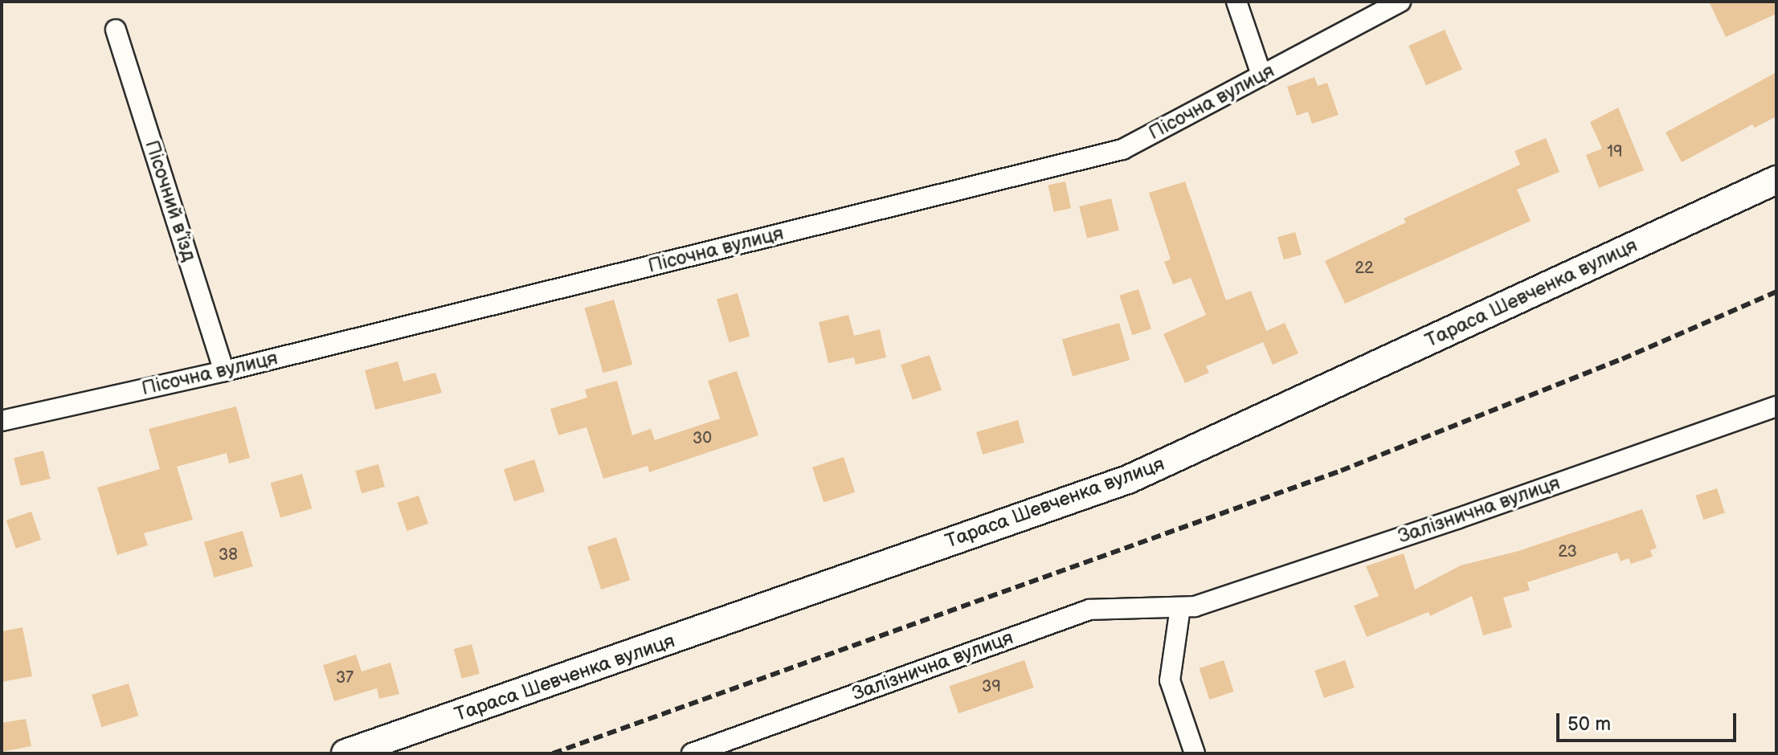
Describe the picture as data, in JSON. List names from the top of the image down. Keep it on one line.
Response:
{"streets":{"street":["Пісочна вулиця","Пісочний в’їзд","Тараса Шевченка вулиця","Залізнична вулиця"]},"crossings":[["Пісочна вулиця","Пісочний в’їзд"]],"house_numbers":["19","22","30","23","38","37","39"],"scale_bar":"50 m"}
